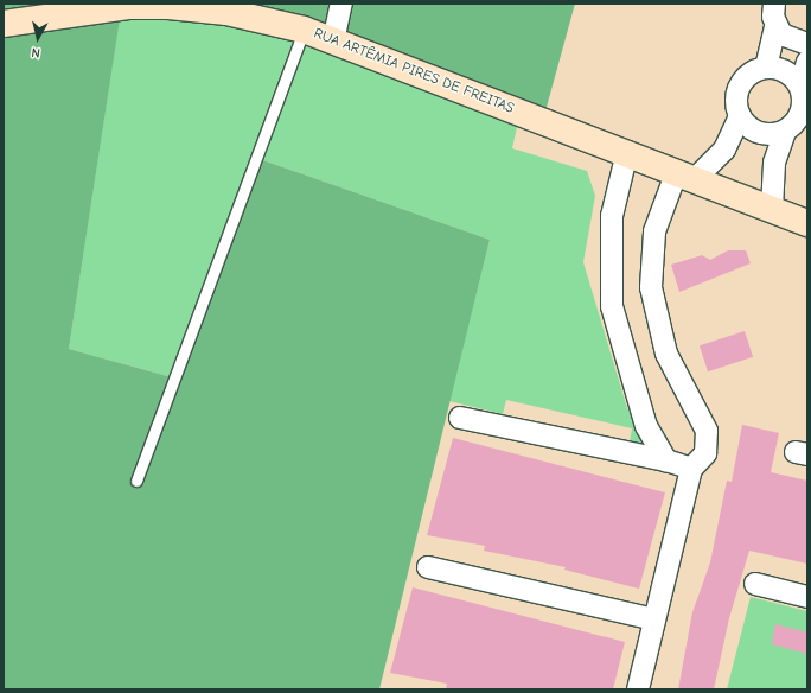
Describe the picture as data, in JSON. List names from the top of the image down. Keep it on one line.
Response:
{"streets":{"street":["RUA ARTÊMIA PIRES DE FREITAS"]},"north":"bottom"}
